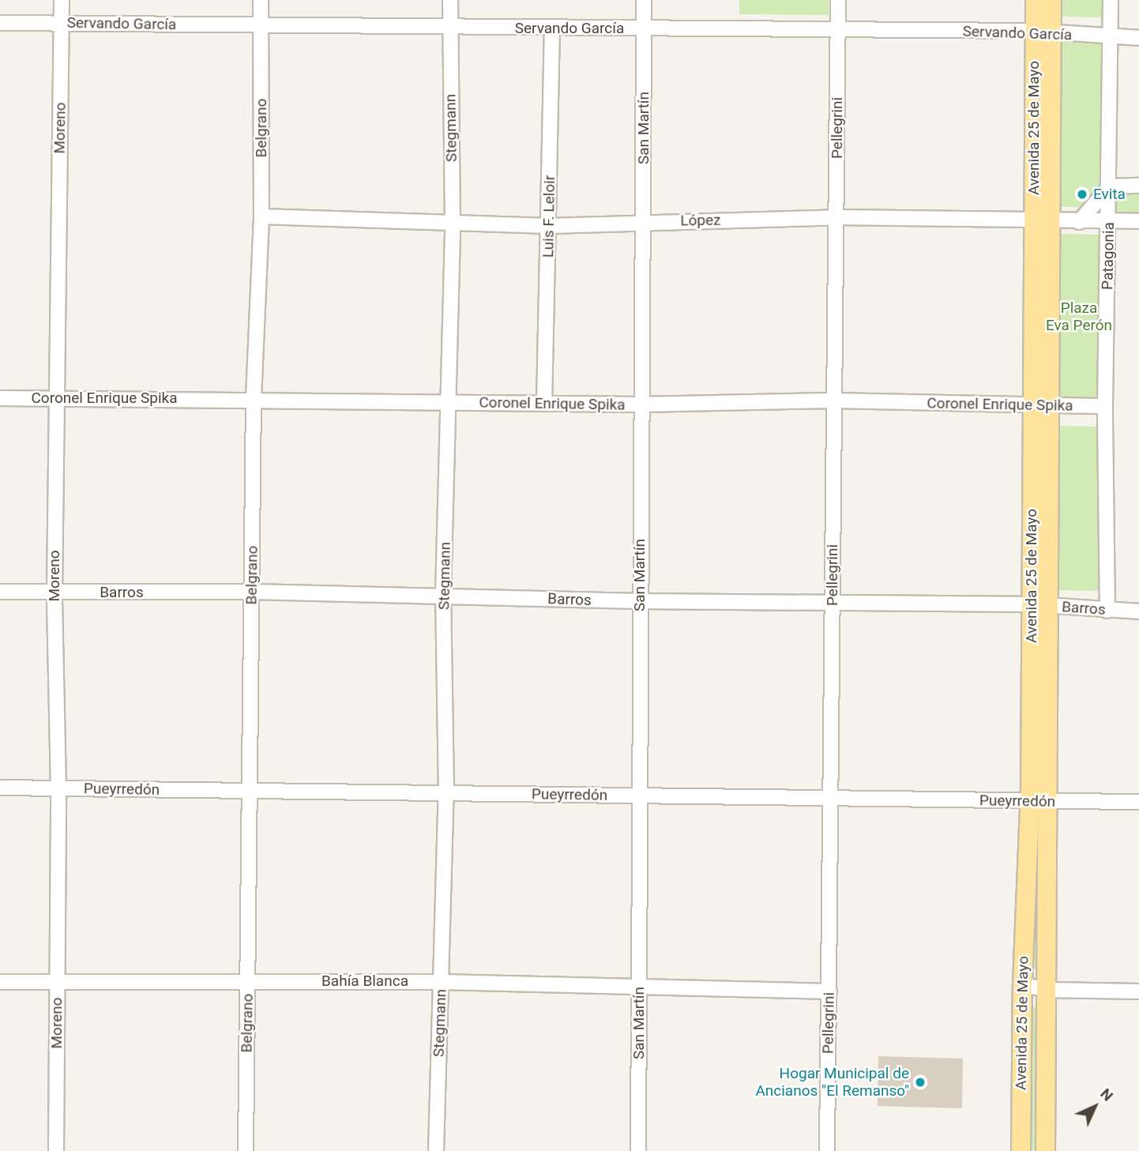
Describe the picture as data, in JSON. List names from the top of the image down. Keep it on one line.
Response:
{"streets":{"main road":["Avenida 25 de Mayo"],"street":["Servando García","Moreno","Belgrano","Stegmann","San Martín","Pellegrini","Luis F. Leloir","López","Patagonia","Coronel Enrique Spika","Barros","Pueyrredón","Bahía Blanca"]},"crossings":[["Servando García","Moreno"],["Servando García","Belgrano"],["Servando García","Stegmann"],["Servando García","San Martín"],["Servando García","Pellegrini"],["Servando García","Avenida 25 de Mayo"],["Servando García","Luis F. Leloir"],["Servando García","Patagonia"],["Moreno","Coronel Enrique Spika"],["Moreno","Barros"],["Moreno","Pueyrredón"],["Moreno","Bahía Blanca"],["Belgrano","López"],["Belgrano","Coronel Enrique Spika"],["Belgrano","Barros"],["Belgrano","Pueyrredón"],["Belgrano","Bahía Blanca"],["Stegmann","López"],["Stegmann","Coronel Enrique Spika"],["Stegmann","Barros"],["Stegmann","Pueyrredón"],["Stegmann","Bahía Blanca"],["San Martín","López"],["San Martín","Coronel Enrique Spika"],["San Martín","Barros"],["San Martín","Pueyrredón"],["San Martín","Bahía Blanca"],["Pellegrini","López"],["Pellegrini","Coronel Enrique Spika"],["Pellegrini","Barros"],["Pellegrini","Pueyrredón"],["Pellegrini","Bahía Blanca"],["Avenida 25 de Mayo","López"],["Avenida 25 de Mayo","Coronel Enrique Spika"],["Avenida 25 de Mayo","Barros"],["Avenida 25 de Mayo","Pueyrredón"],["Luis F. Leloir","López"],["Luis F. Leloir","Coronel Enrique Spika"],["López","Patagonia"],["Patagonia","Coronel Enrique Spika"],["Patagonia","Barros"]],"parks":["Plaza Eva Perón"],"places":["Evita","Hogar Municipal de Ancianos \"El Remanso\""],"north":"top right"}
